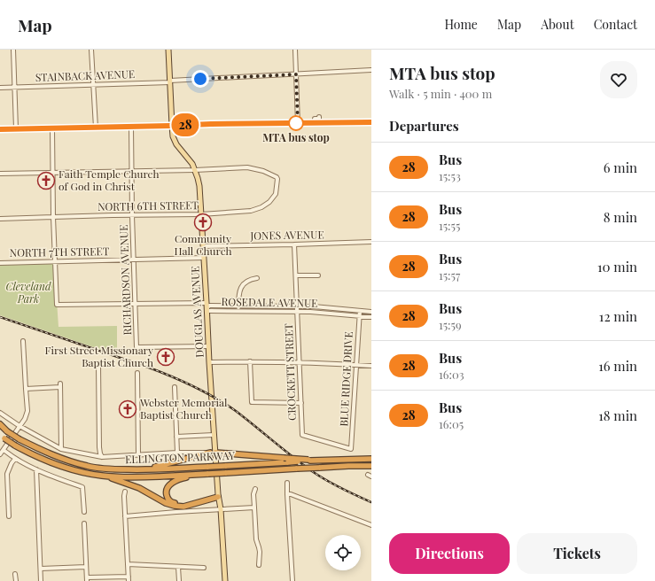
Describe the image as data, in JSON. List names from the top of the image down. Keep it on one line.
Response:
{"streets":{"highway":["ELLINGTON PARKWAY"],"main road":["DOUGLAS AVENUE"],"street":["STAINBACK AVENUE","NORTH 6TH STREET","JONES AVENUE","NORTH 7TH STREET","RICHARDSON AVENUE","ROSEDALE AVENUE","CROCKETT STREET","BLUE RIDGE DRIVE"]},"crossings":[["STAINBACK AVENUE","DOUGLAS AVENUE"],["NORTH 6TH STREET","RICHARDSON AVENUE"],["NORTH 6TH STREET","DOUGLAS AVENUE"],["JONES AVENUE","DOUGLAS AVENUE"],["JONES AVENUE","CROCKETT STREET"],["NORTH 7TH STREET","RICHARDSON AVENUE"],["NORTH 7TH STREET","DOUGLAS AVENUE"],["RICHARDSON AVENUE","DOUGLAS AVENUE"],["ROSEDALE AVENUE","DOUGLAS AVENUE"],["ROSEDALE AVENUE","CROCKETT STREET"],["ROSEDALE AVENUE","BLUE RIDGE DRIVE"],["CROCKETT STREET","BLUE RIDGE DRIVE"]],"parks":["Cleveland Park"],"places":{"other":["MTA bus stop"],"church":["Faith Temple Church of God in Christ","Community Hall Church","First Street Missionary Baptist Church","Webster Memorial Baptist Church"]},"lines":["bus line 28"],"page":{"header":"Map","nav":["Home","Map","About","Contact"],"on_map":"28","heading":[["MTA bus stop","Walk · 5 min · 400 m"],"Departures"],"list":[{"mark":"28","name":"Bus","note":"15:53","value":"6 min"},{"mark":"28","name":"Bus","note":"15:55","value":"8 min"},{"mark":"28","name":"Bus","note":"15:57","value":"10 min"},{"mark":"28","name":"Bus","note":"15:59","value":"12 min"},{"mark":"28","name":"Bus","note":"16:03","value":"16 min"},{"mark":"28","name":"Bus","note":"16:05","value":"18 min"}],"buttons":["Directions","Tickets"]}}
